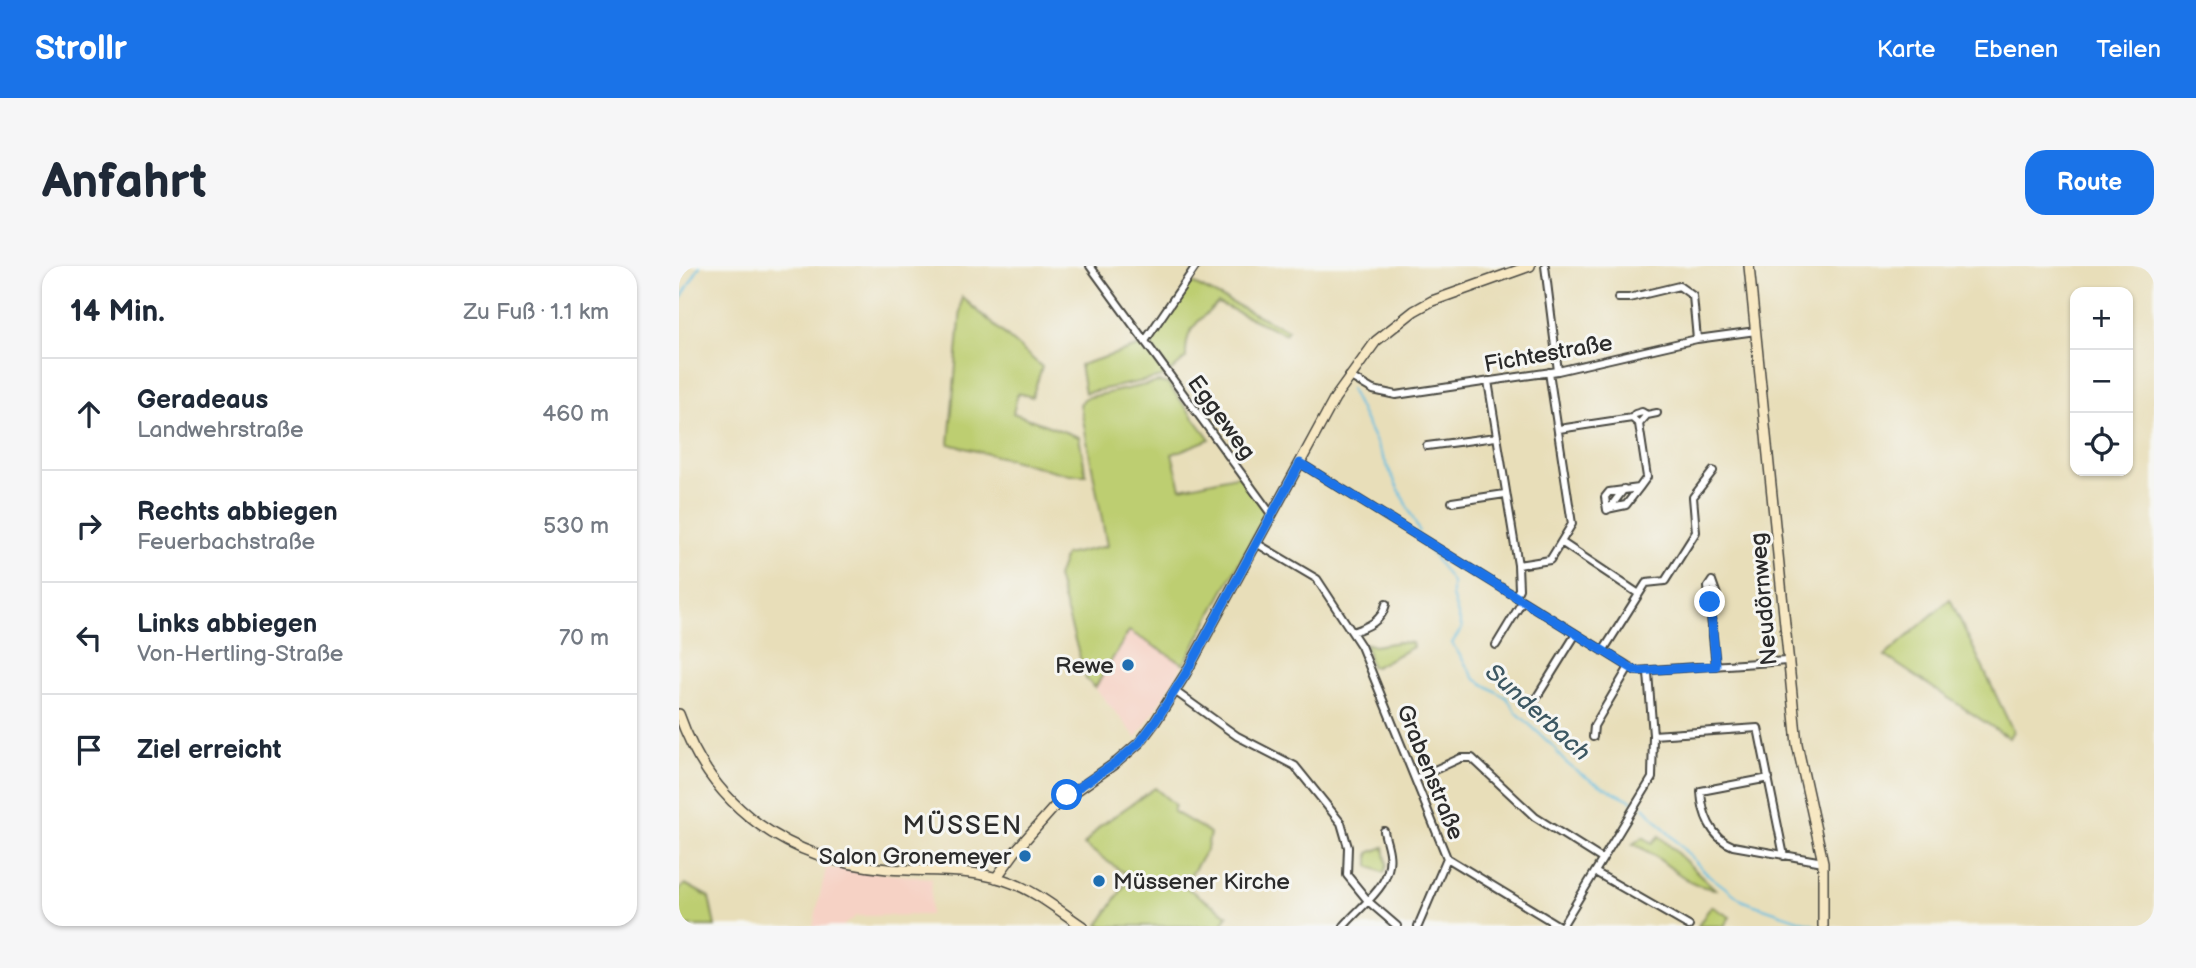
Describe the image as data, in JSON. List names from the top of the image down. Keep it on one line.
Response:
{"streets":{"street":["Fichtestraße","Eggeweg","Neudörnweg","Grabenstraße"]},"crossings":[["Fichtestraße","Neudörnweg"]],"districts":["MÜSSEN"],"water":["Sunderbach"],"places":["Rewe","Salon Gronemeyer","Müssener Kirche"],"page":{"header":"Strollr","nav":["Karte","Ebenen","Teilen"],"buttons":"Route","title":"Anfahrt","heading":["14 Min.","Zu Fuß · 1.1 km"],"map_buttons":["+","−"],"list":[["Geradeaus","Landwehrstraße","460 m"],["Rechts abbiegen","Feuerbachstraße","530 m"],["Links abbiegen","Von-Hertling-Straße","70 m"],"Ziel erreicht"]}}
